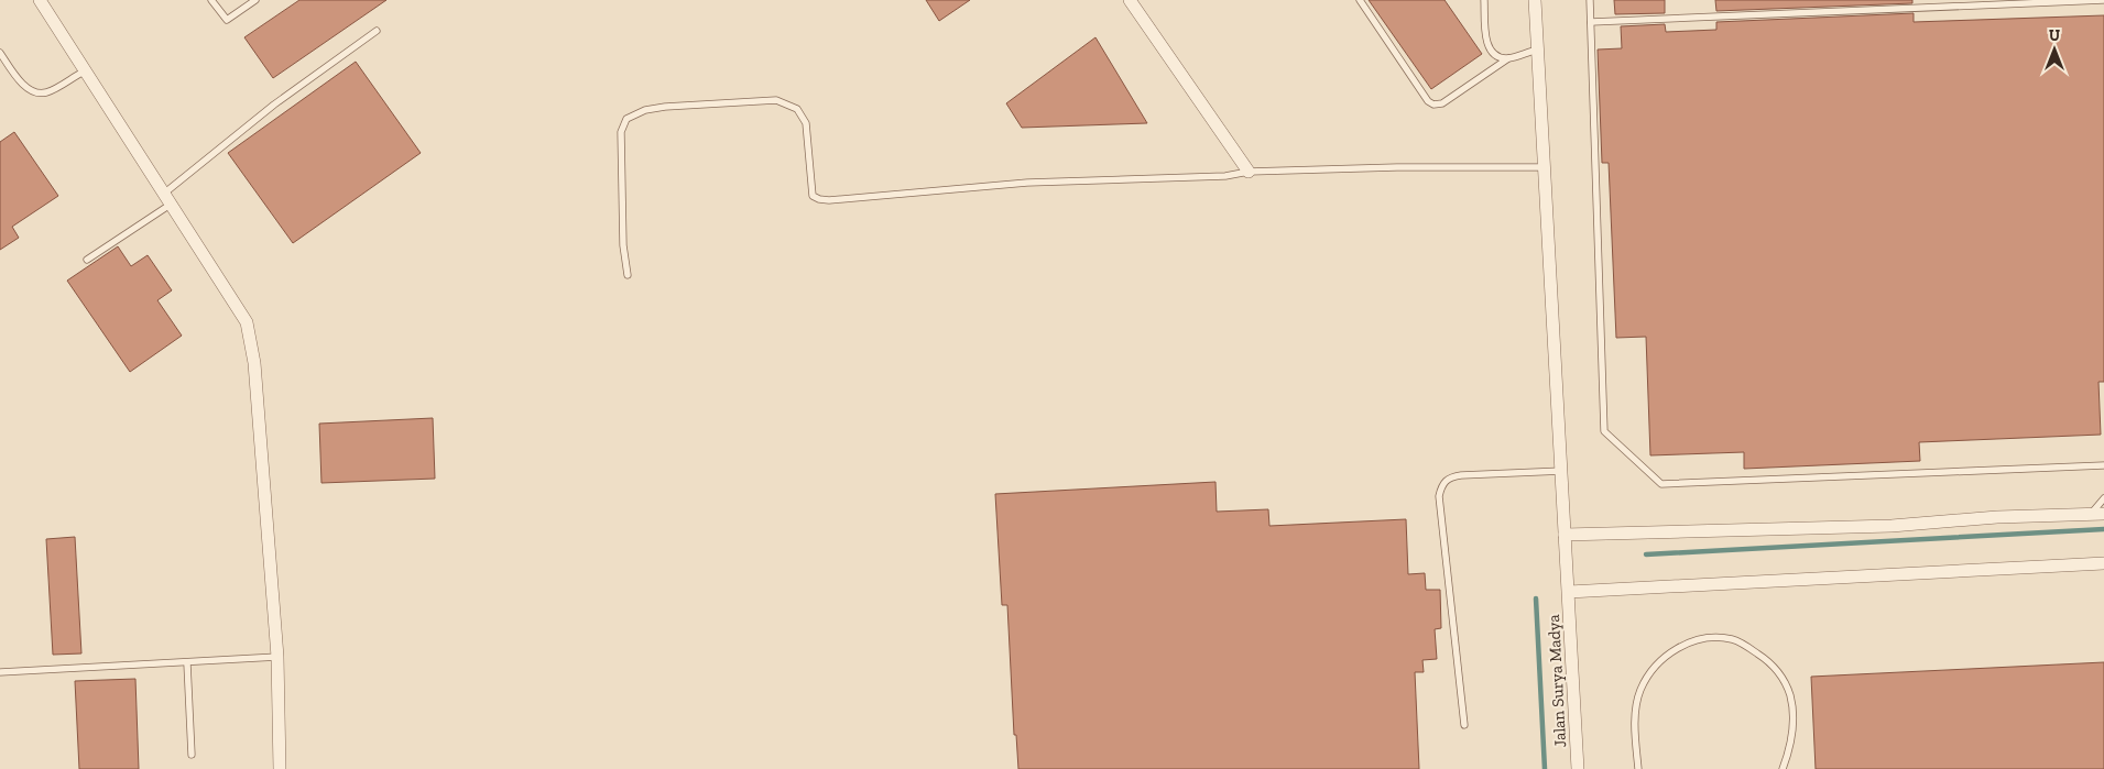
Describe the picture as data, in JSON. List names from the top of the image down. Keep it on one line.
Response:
{"streets":{"street":["Jalan Surya Madya"]},"north":"top"}
